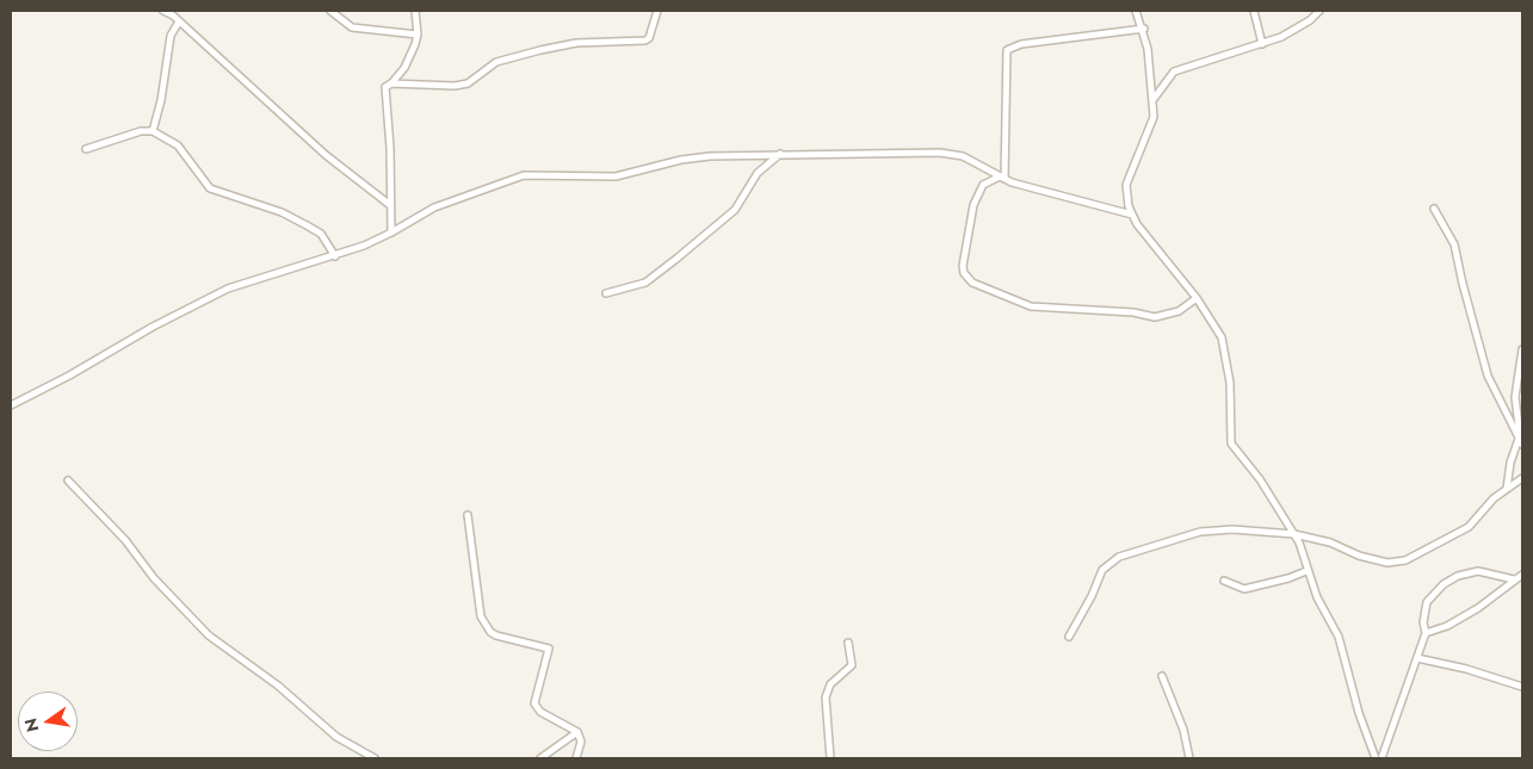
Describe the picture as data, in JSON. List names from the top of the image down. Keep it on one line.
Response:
{"north":"left"}
